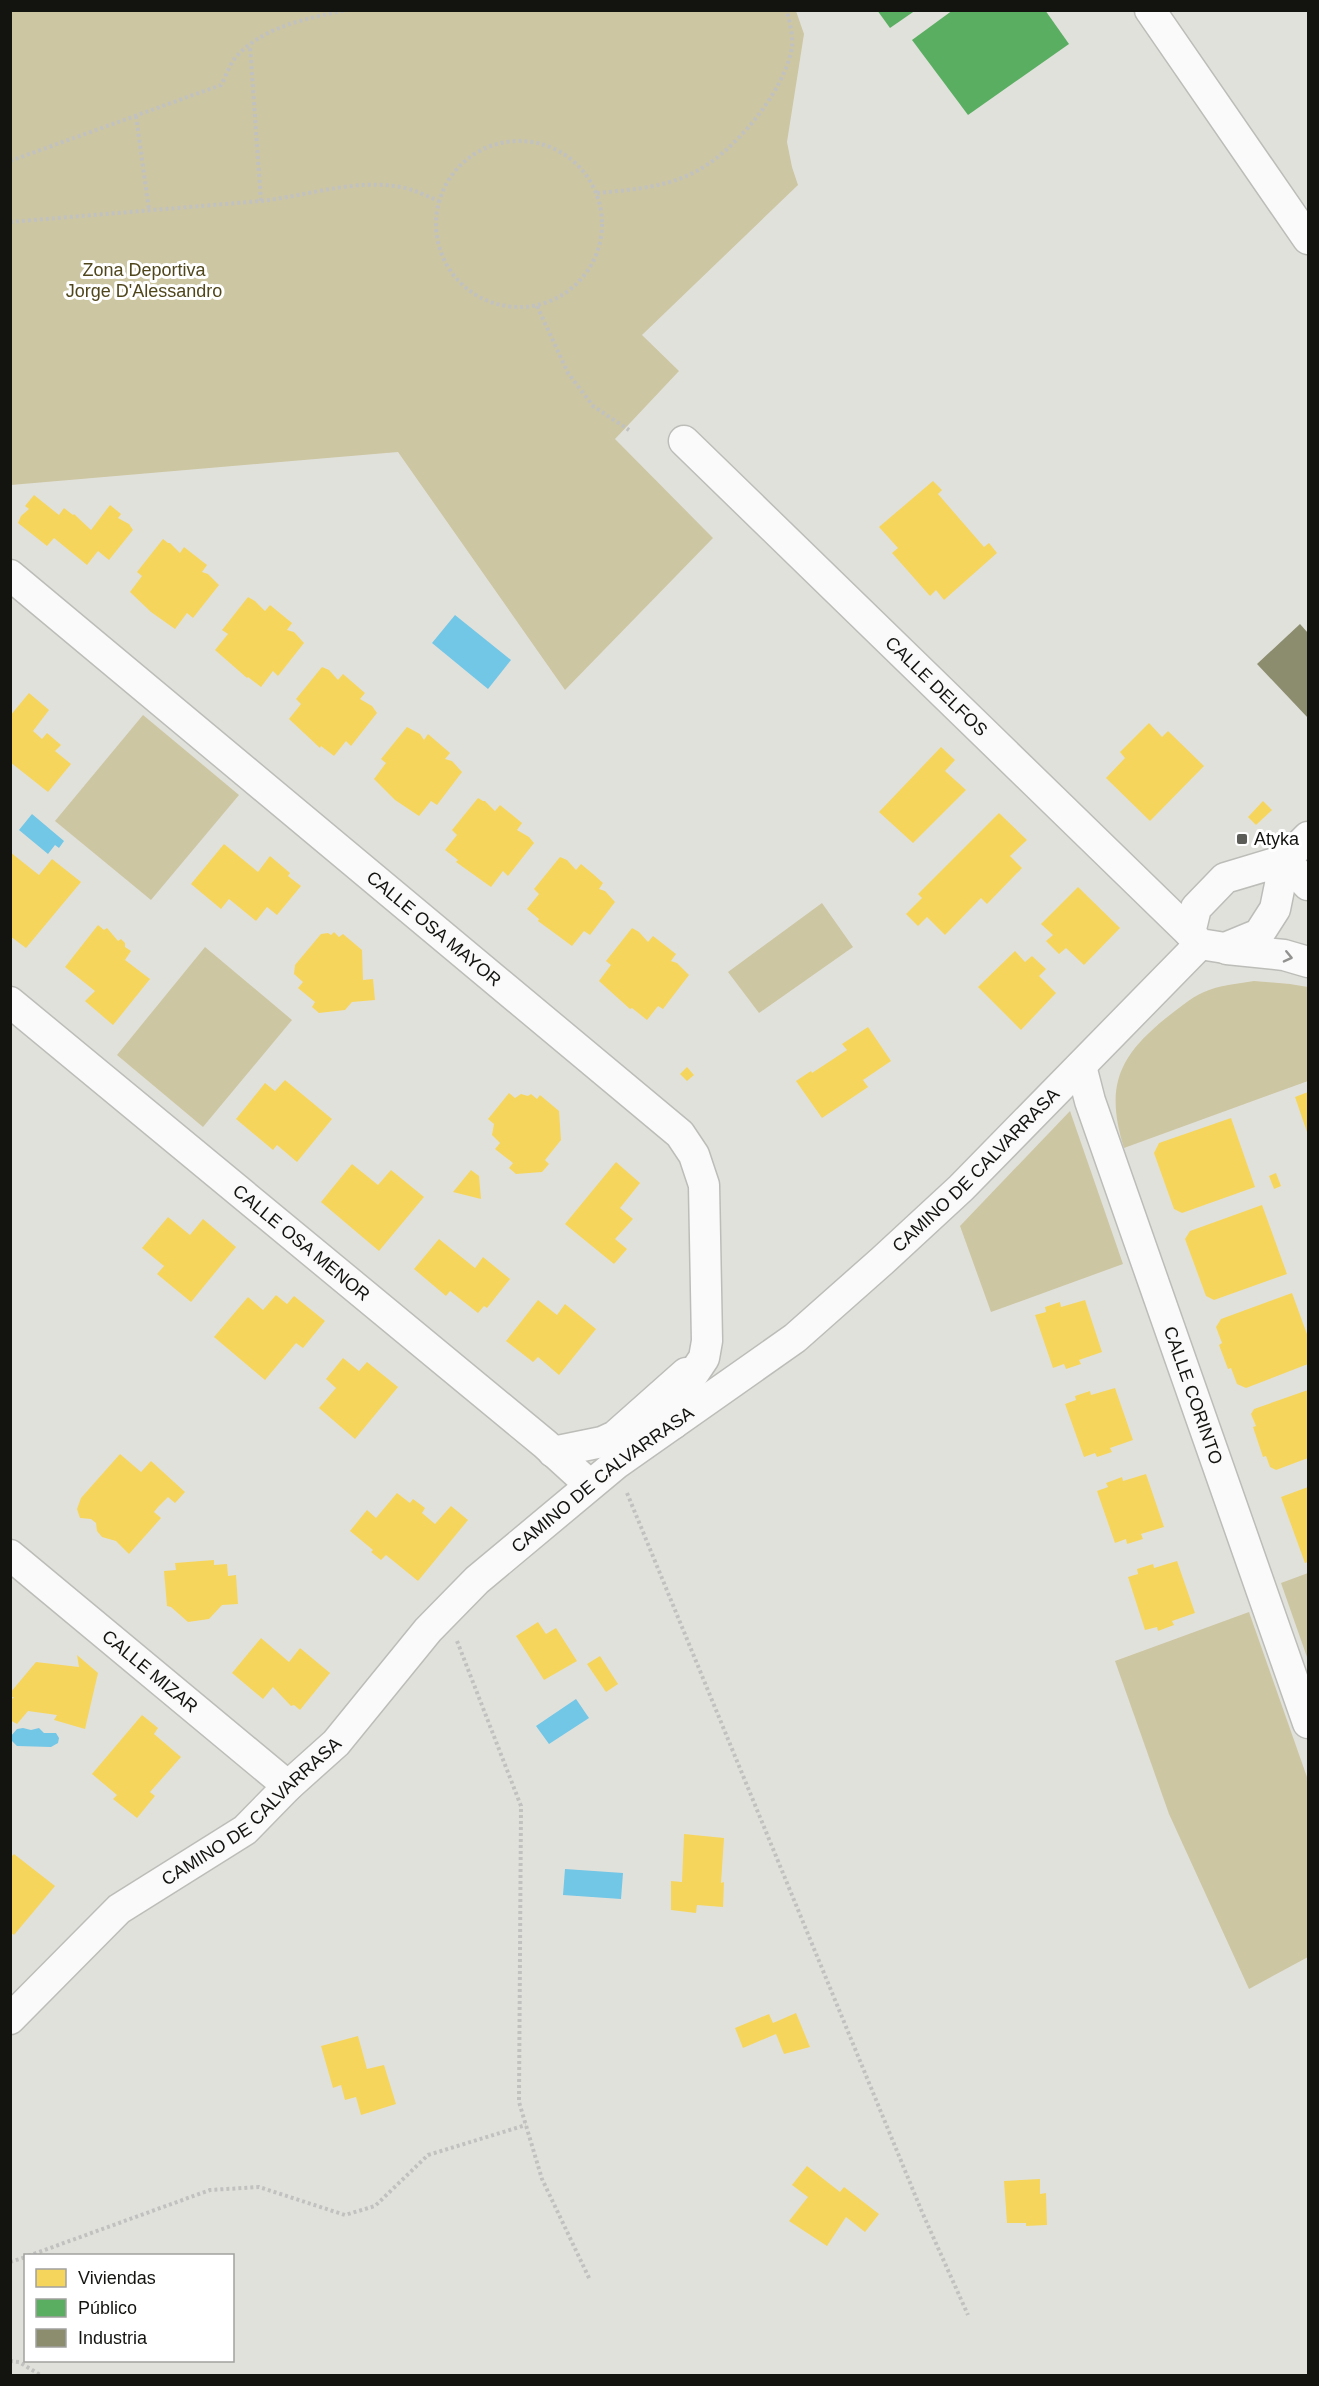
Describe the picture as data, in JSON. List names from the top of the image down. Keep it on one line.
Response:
{"streets":{"street":["CALLE DELFOS","CALLE OSA MAYOR","CAMINO DE CALVARRASA","CALLE OSA MENOR","CALLE CORINTO","CALLE MIZAR"]},"crossings":[["CALLE DELFOS","CAMINO DE CALVARRASA"],["CALLE OSA MAYOR","CAMINO DE CALVARRASA"],["CAMINO DE CALVARRASA","CALLE OSA MENOR"],["CAMINO DE CALVARRASA","CALLE CORINTO"],["CAMINO DE CALVARRASA","CALLE MIZAR"]],"parks":["Zona Deportiva Jorge D'Alessandro"],"places":{"transit":["Atyka"]},"legend":["Viviendas","Público","Industria"]}
